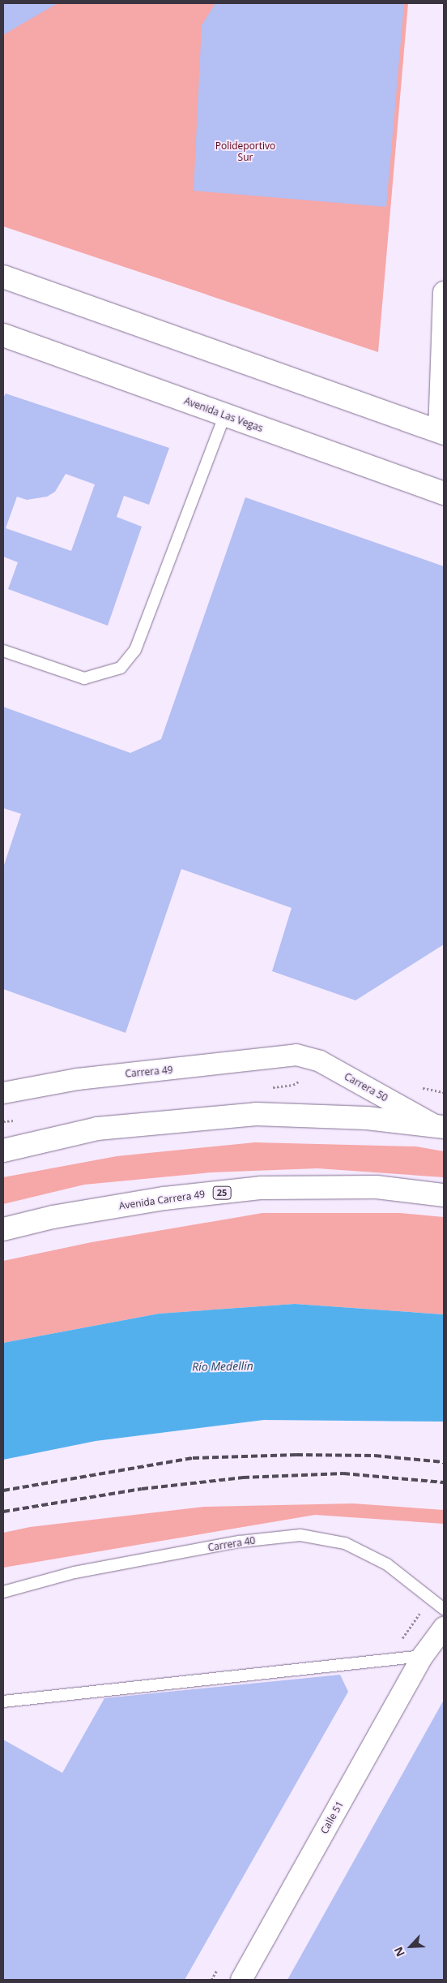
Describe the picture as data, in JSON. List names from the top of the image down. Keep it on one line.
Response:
{"streets":{"main road":["Avenida Las Vegas","25","Avenida Carrera 49"],"street":["Carrera 49","Carrera 50","Calle 51"],"lane":["Carrera 40"]},"crossings":[["Carrera 49","Carrera 50"]],"water":["Río Medellín"],"parks":["Polideportivo Sur"],"north":"bottom left"}
